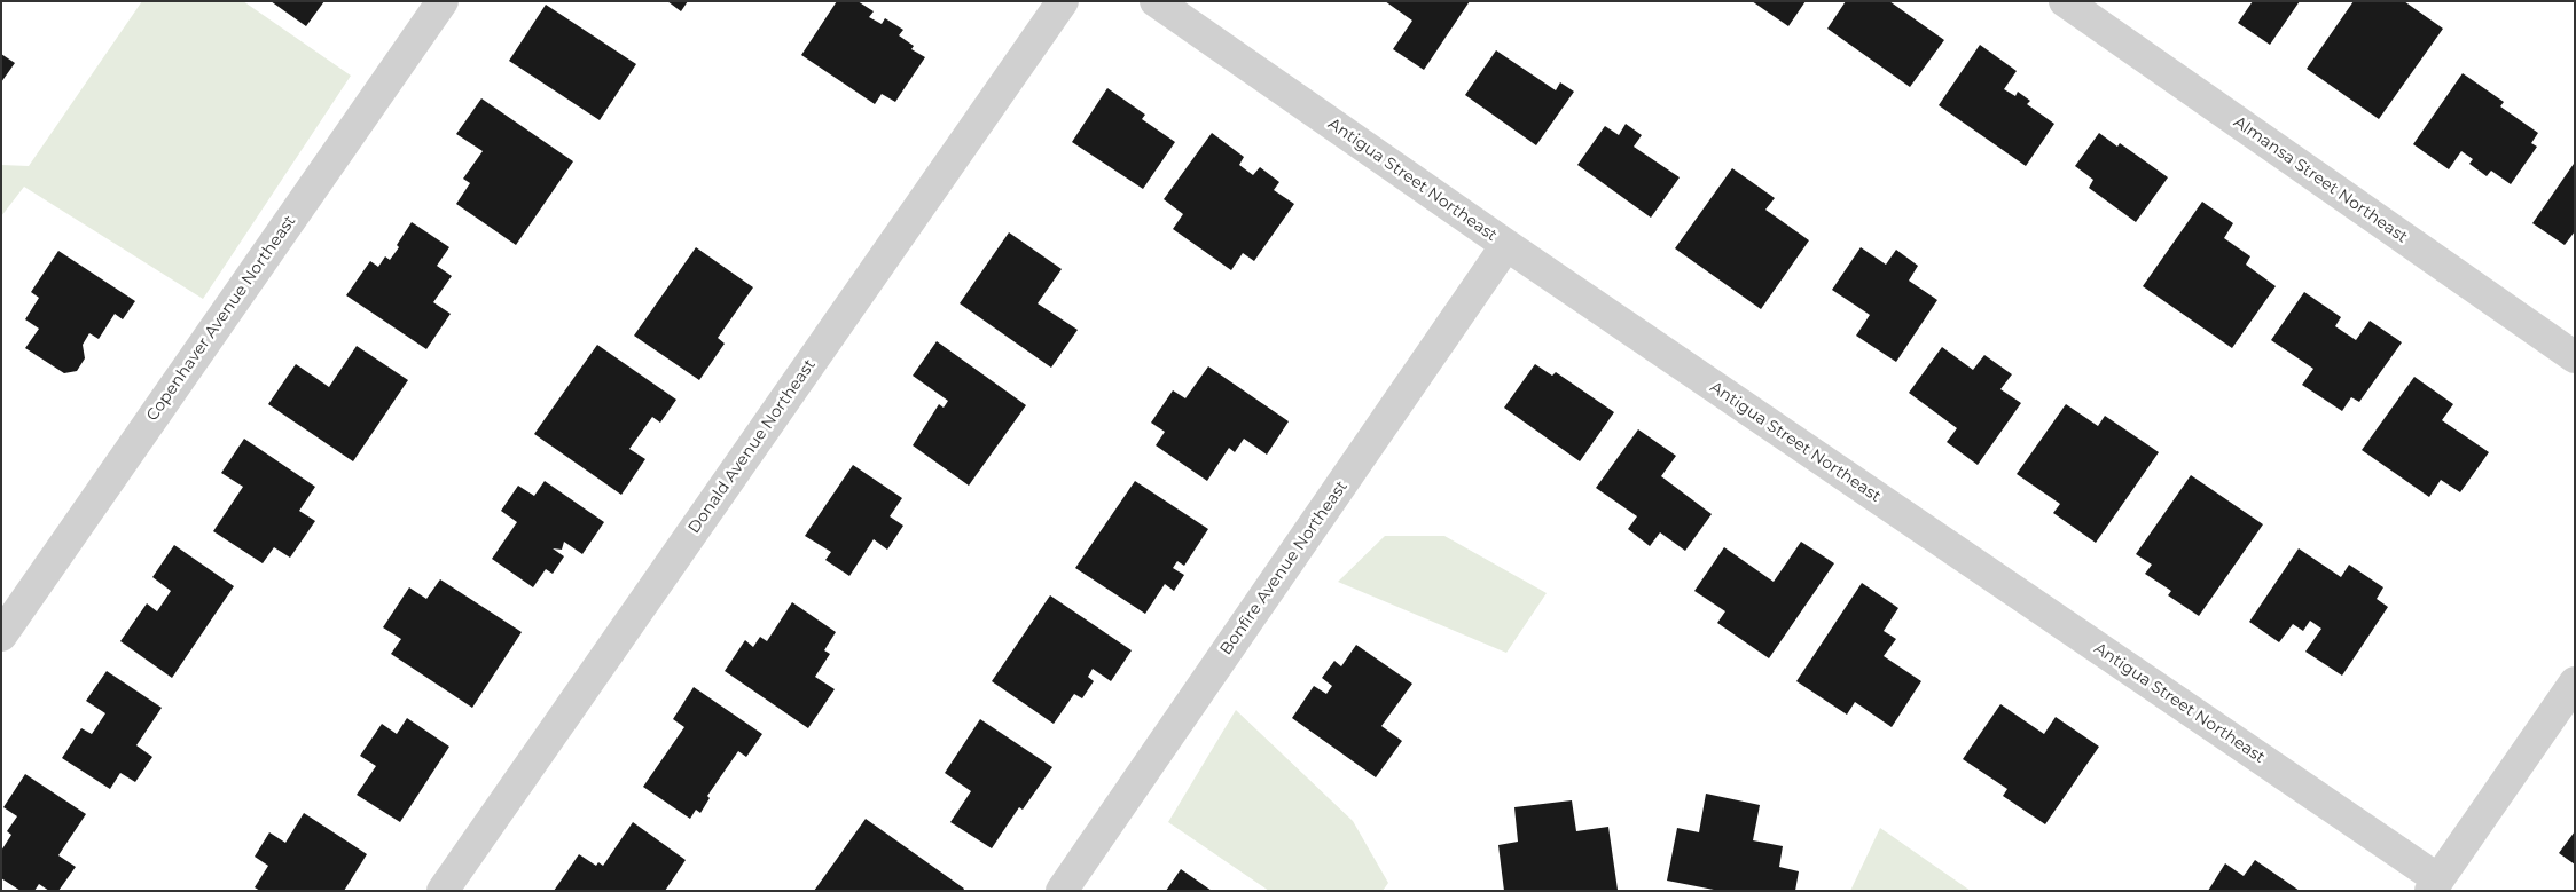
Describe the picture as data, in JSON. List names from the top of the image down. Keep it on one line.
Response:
{"streets":{"street":["Antigua Street Northeast","Almansa Street Northeast","Copenhaver Avenue Northeast","Donald Avenue Northeast","Bonfire Avenue Northeast"]},"crossings":[["Antigua Street Northeast","Bonfire Avenue Northeast"]]}
